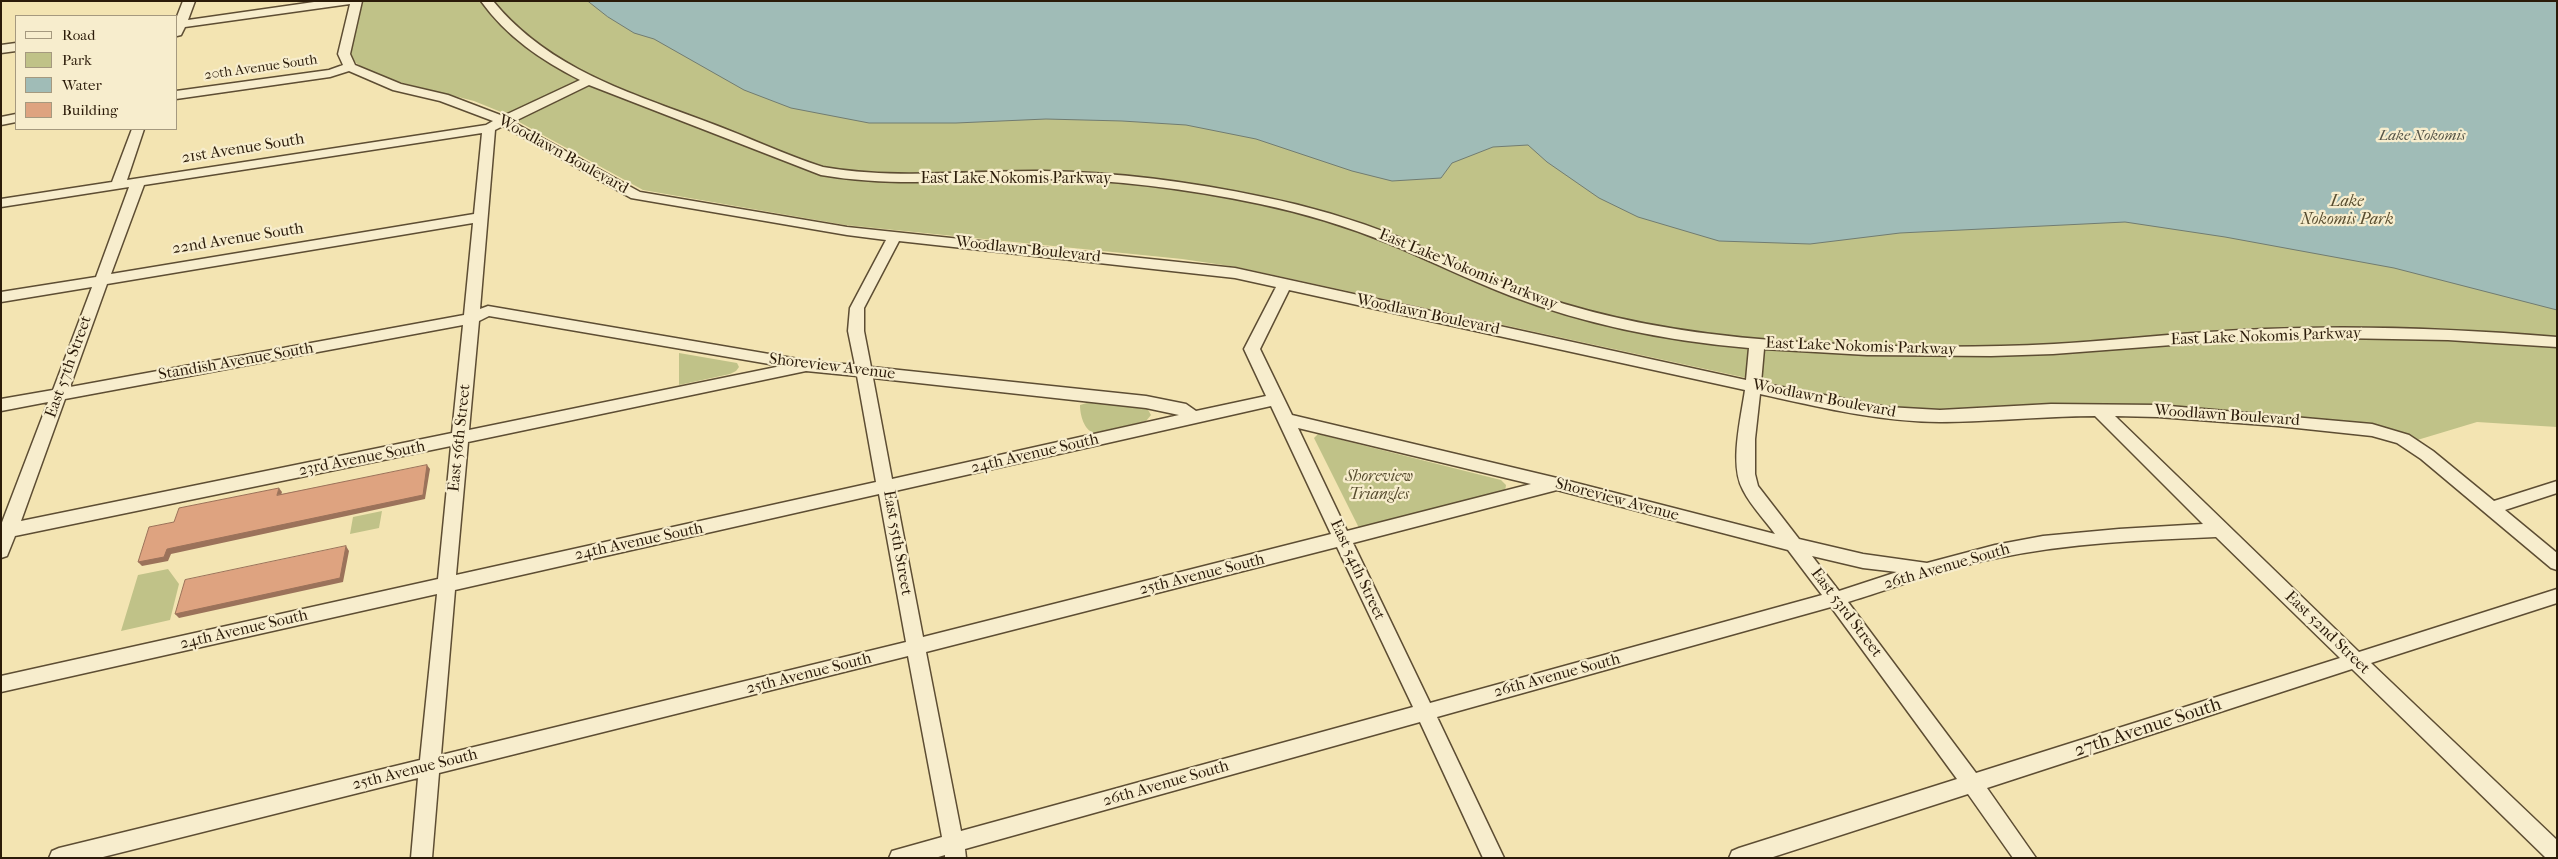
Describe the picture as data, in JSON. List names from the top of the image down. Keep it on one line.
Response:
{"streets":{"street":["20th Avenue South","21st Avenue South","Woodlawn Boulevard","East Lake Nokomis Parkway","22nd Avenue South","Standish Avenue South","East 57th Street","Shoreview Avenue","East 56th Street","24th Avenue South","23rd Avenue South","East 55th Street","26th Avenue South","East 54th Street","25th Avenue South","East 53rd Street","East 52nd Street","27th Avenue South"]},"crossings":[["20th Avenue South","Woodlawn Boulevard"],["21st Avenue South","Woodlawn Boulevard"],["21st Avenue South","East 57th Street"],["21st Avenue South","East 56th Street"],["Woodlawn Boulevard","East 56th Street"],["Woodlawn Boulevard","East 55th Street"],["Woodlawn Boulevard","East 54th Street"],["Woodlawn Boulevard","East 53rd Street"],["Woodlawn Boulevard","East 52nd Street"],["East Lake Nokomis Parkway","East 53rd Street"],["22nd Avenue South","East 57th Street"],["22nd Avenue South","East 56th Street"],["Standish Avenue South","East 57th Street"],["Standish Avenue South","Shoreview Avenue"],["Standish Avenue South","East 56th Street"],["East 57th Street","23rd Avenue South"],["Shoreview Avenue","East 56th Street"],["Shoreview Avenue","24th Avenue South"],["Shoreview Avenue","23rd Avenue South"],["Shoreview Avenue","East 55th Street"],["Shoreview Avenue","26th Avenue South"],["Shoreview Avenue","East 54th Street"],["Shoreview Avenue","25th Avenue South"],["Shoreview Avenue","East 53rd Street"],["East 56th Street","24th Avenue South"],["East 56th Street","23rd Avenue South"],["East 56th Street","25th Avenue South"],["24th Avenue South","East 55th Street"],["24th Avenue South","East 54th Street"],["East 55th Street","26th Avenue South"],["East 55th Street","25th Avenue South"],["26th Avenue South","East 54th Street"],["26th Avenue South","East 53rd Street"],["26th Avenue South","East 52nd Street"],["East 54th Street","25th Avenue South"],["East 53rd Street","27th Avenue South"],["East 52nd Street","27th Avenue South"]],"water":["Lake Nokomis"],"parks":["Lake Nokomis Park","Shoreview Triangles"],"legend":["Road","Park","Water","Building"]}
